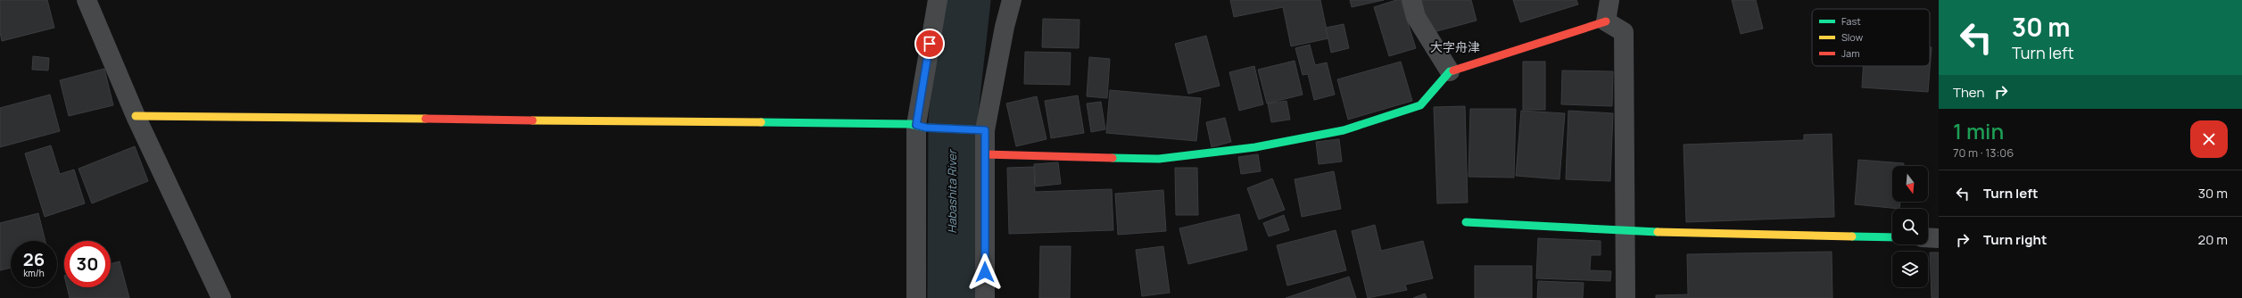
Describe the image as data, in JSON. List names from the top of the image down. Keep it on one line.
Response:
{"districts":["大字舟津"],"water":["Habashita River"],"legend":["Fast","Slow","Jam"],"north":"bottom","page":{"turn":["30 m","Turn left"],"then":"Then","heading":["1 min","70 m · 13:06"],"list":[{"name":"Turn left","value":"30 m"},{"name":"Turn right","value":"20 m"}],"speed":"26 km/h","limit":"30"}}
